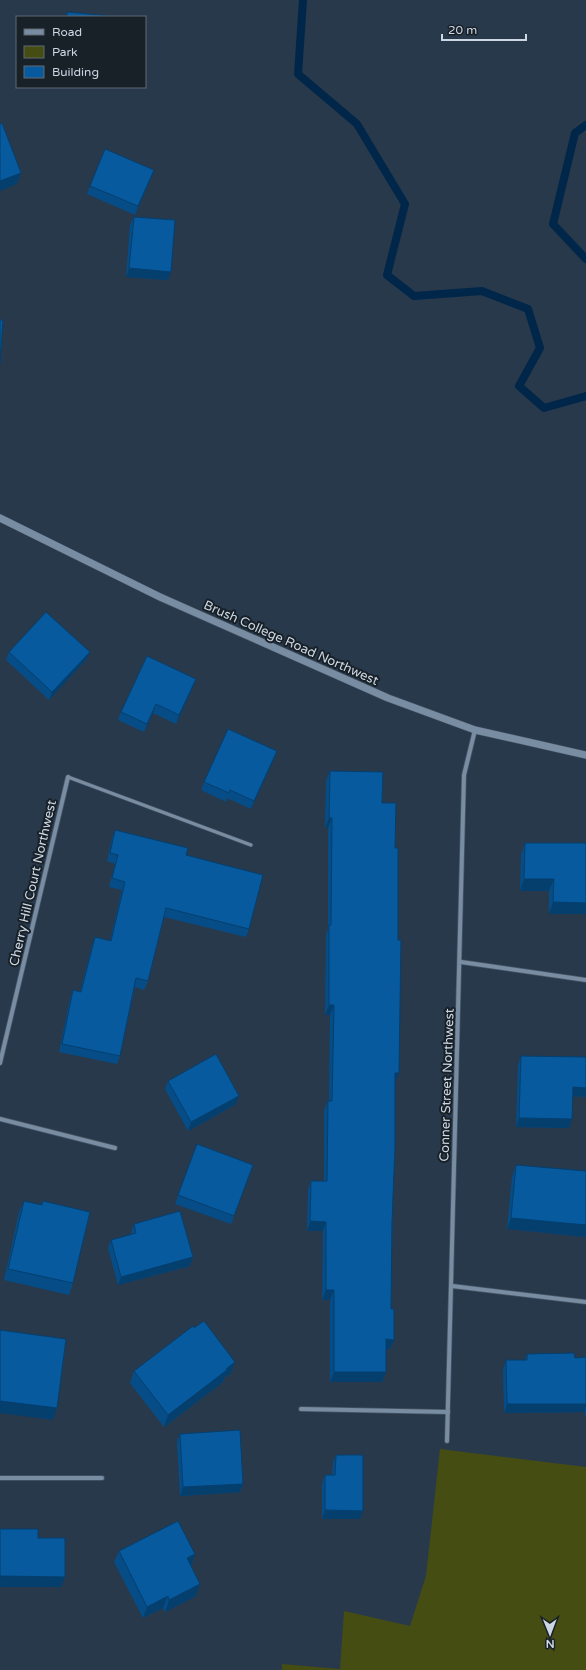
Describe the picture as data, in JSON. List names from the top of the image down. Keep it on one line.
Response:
{"streets":{"street":["Brush College Road Northwest","Cherry Hill Court Northwest","Conner Street Northwest"]},"crossings":[["Brush College Road Northwest","Conner Street Northwest"]],"legend":["Road","Park","Building"],"scale_bar":"20 m","north":"bottom"}
